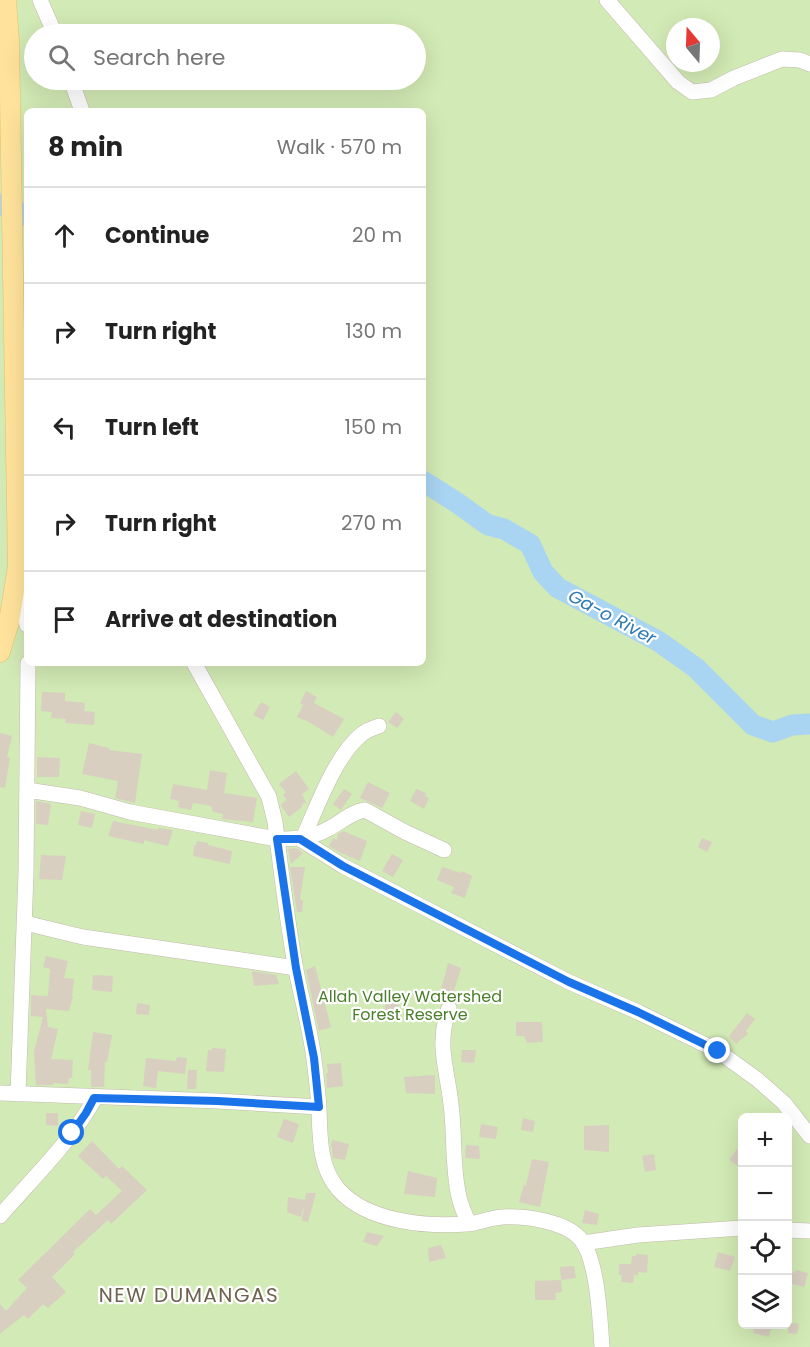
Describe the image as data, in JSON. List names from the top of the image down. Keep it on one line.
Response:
{"districts":["NEW DUMANGAS"],"water":["Ga-o River"],"parks":["Allah Valley Watershed Forest Reserve"],"north":"top","page":{"search":"Search here","heading":["8 min","Walk · 570 m"],"list":[["Continue","20 m"],["Turn right","130 m"],["Turn left","150 m"],["Turn right","270 m"],"Arrive at destination"],"map_buttons":["+","−"]}}
